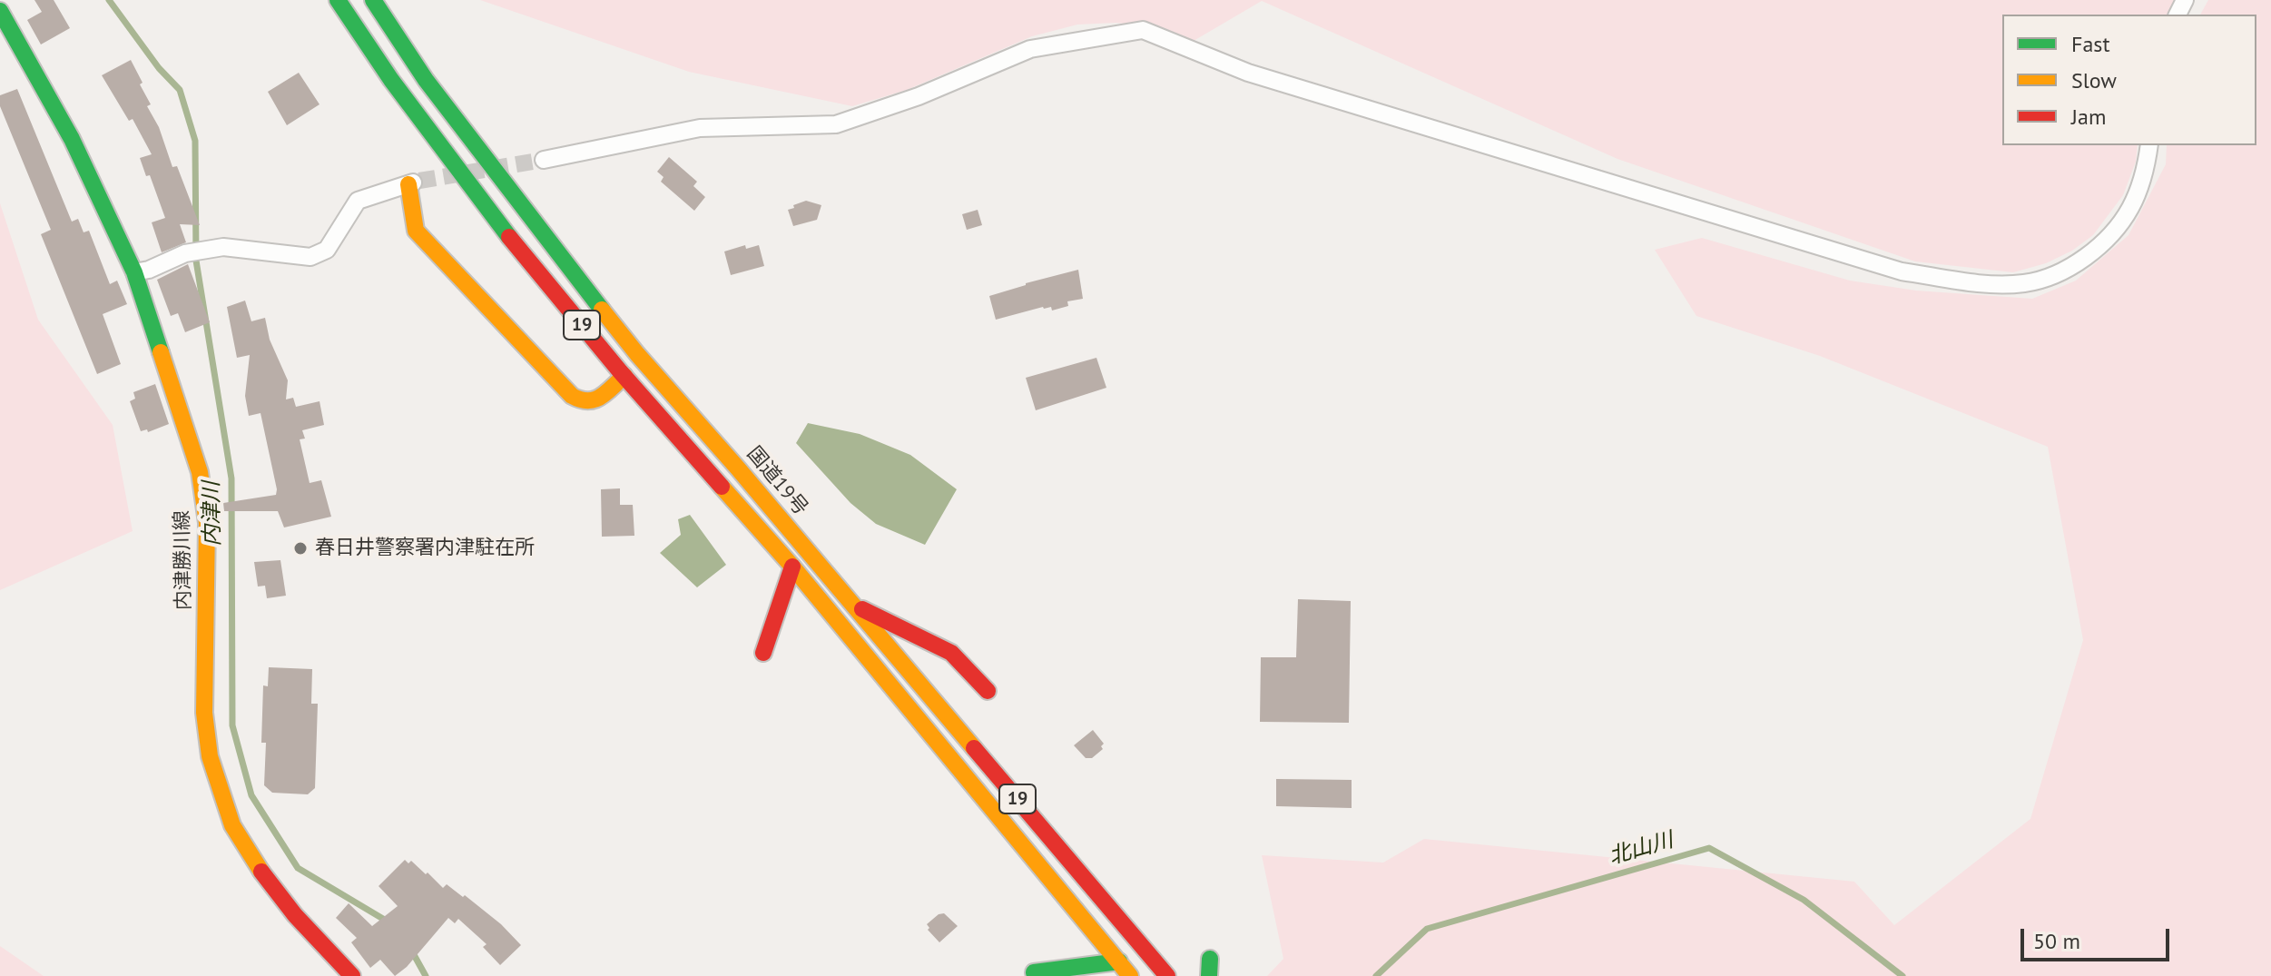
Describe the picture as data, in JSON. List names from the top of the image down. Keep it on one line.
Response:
{"streets":{"main road":["19","国道19号","内津勝川線"]},"water":["内津川","北山川"],"places":["春日井警察署内津駐在所"],"legend":["Fast","Slow","Jam"],"scale_bar":"50 m"}
